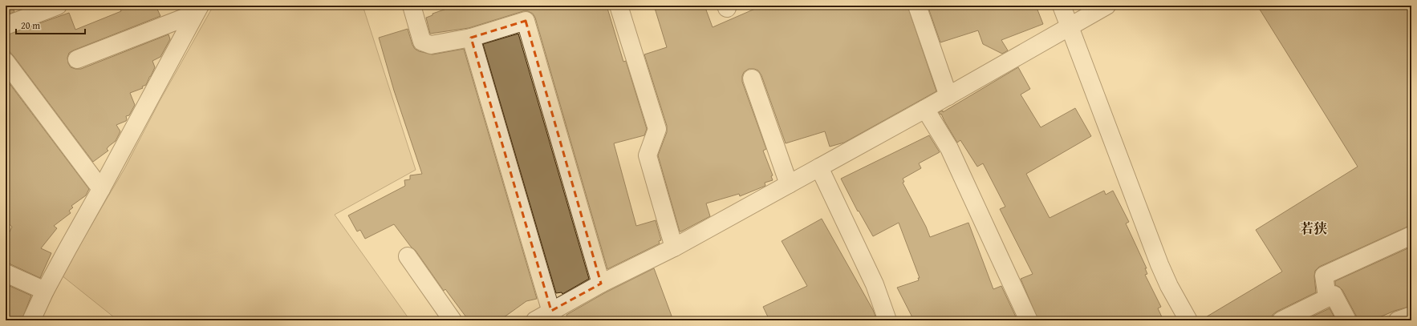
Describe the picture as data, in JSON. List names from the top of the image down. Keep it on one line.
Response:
{"districts":["若狭"],"scale_bar":"20 m"}
